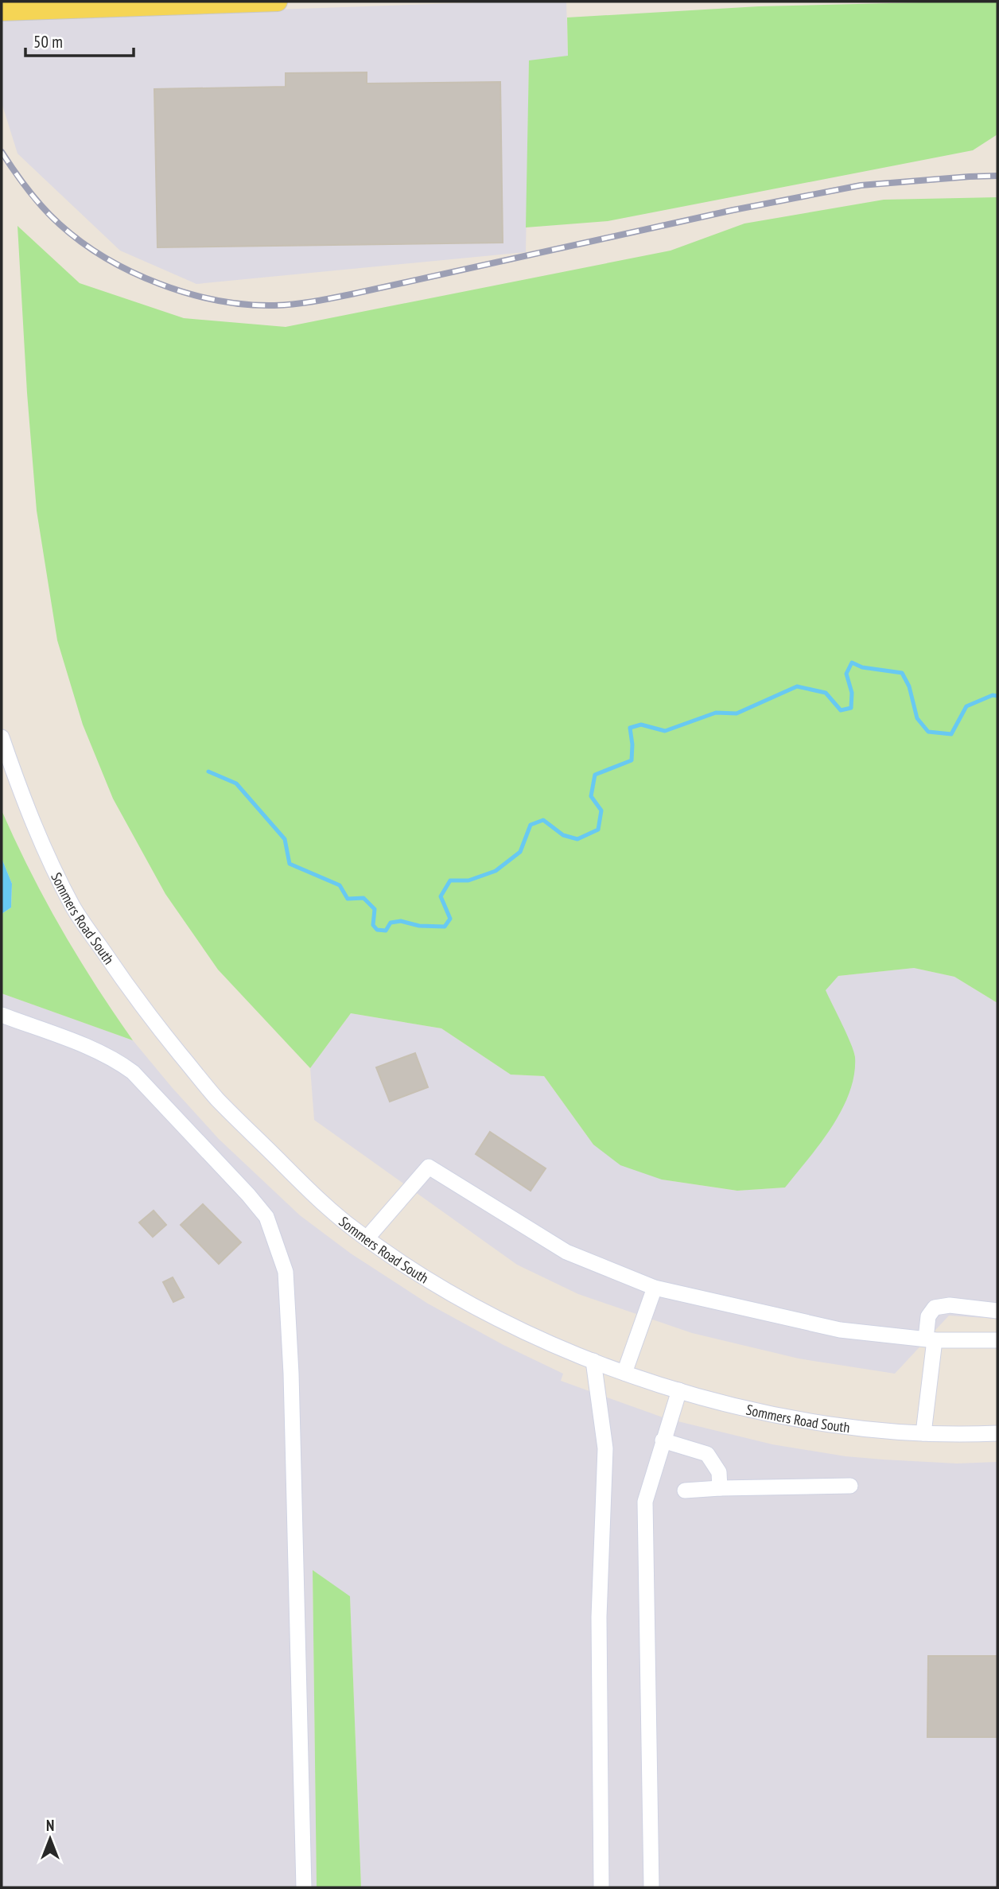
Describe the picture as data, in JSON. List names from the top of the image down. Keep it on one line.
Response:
{"streets":{"street":["Sommers Road South"]},"scale_bar":"50 m","north":"top"}
